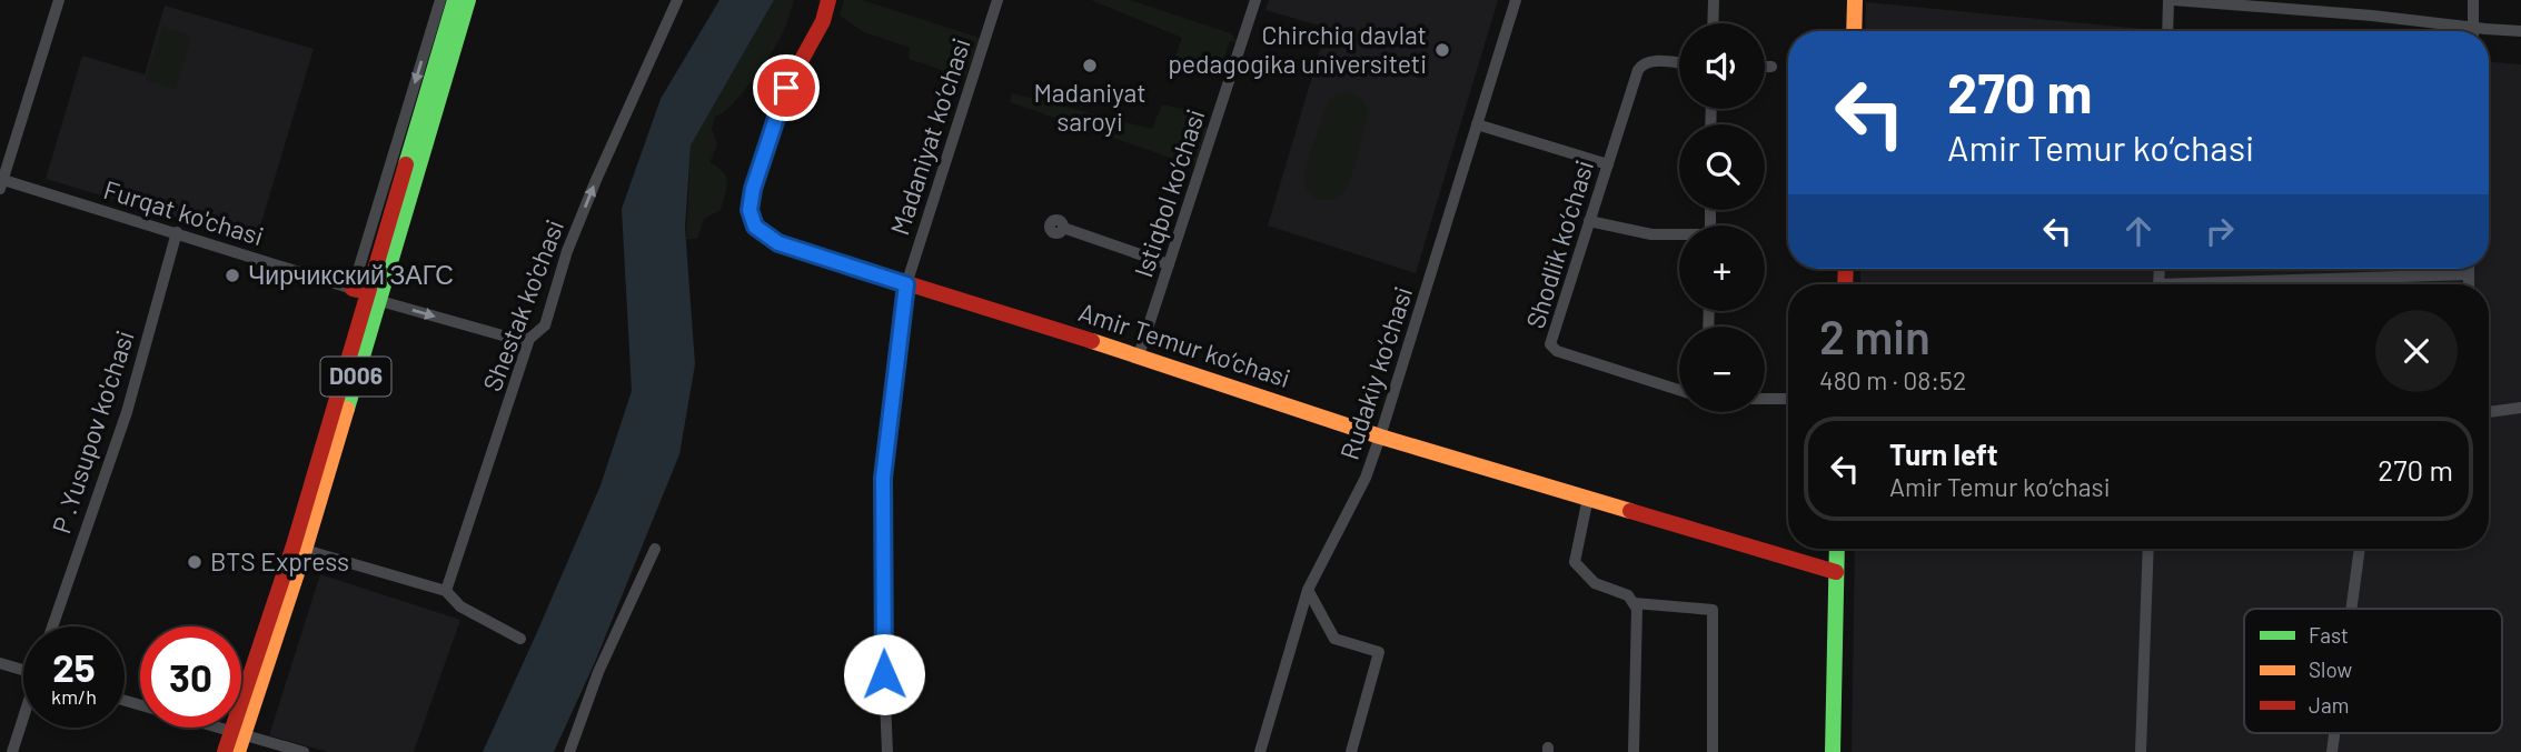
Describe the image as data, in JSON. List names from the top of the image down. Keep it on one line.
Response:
{"streets":{"main road":["Amir Temur ko‘chasi","D006"],"street":["Madaniyat ko‘chasi","Istiqbol ko‘chasi","Furqat ko'chasi","Shodlik ko‘chasi","Shestak ko'chasi","Rudakiy ko‘chasi","P .Yusupov ko'chasi"]},"crossings":[["Madaniyat ko‘chasi","Amir Temur ko‘chasi"],["Istiqbol ko‘chasi","Amir Temur ko‘chasi"],["Furqat ko'chasi","Shestak ko'chasi"],["Furqat ko'chasi","D006"],["Furqat ko'chasi","P .Yusupov ko'chasi"],["Amir Temur ko‘chasi","Rudakiy ko‘chasi"]],"one_way":["Shestak ko'chasi"],"places":["Chirchiq davlat pedagogika universiteti","Madaniyat saroyi","Чирчикский ЗАГС","BTS Express"],"legend":["Fast","Slow","Jam"],"page":{"map_buttons":["+","−"],"turn":["270 m","Amir Temur ko‘chasi"],"heading":["2 min","480 m · 08:52"],"list":[{"name":"Turn left","note":"Amir Temur ko‘chasi","value":"270 m"}],"speed":"25 km/h","limit":"30"}}
